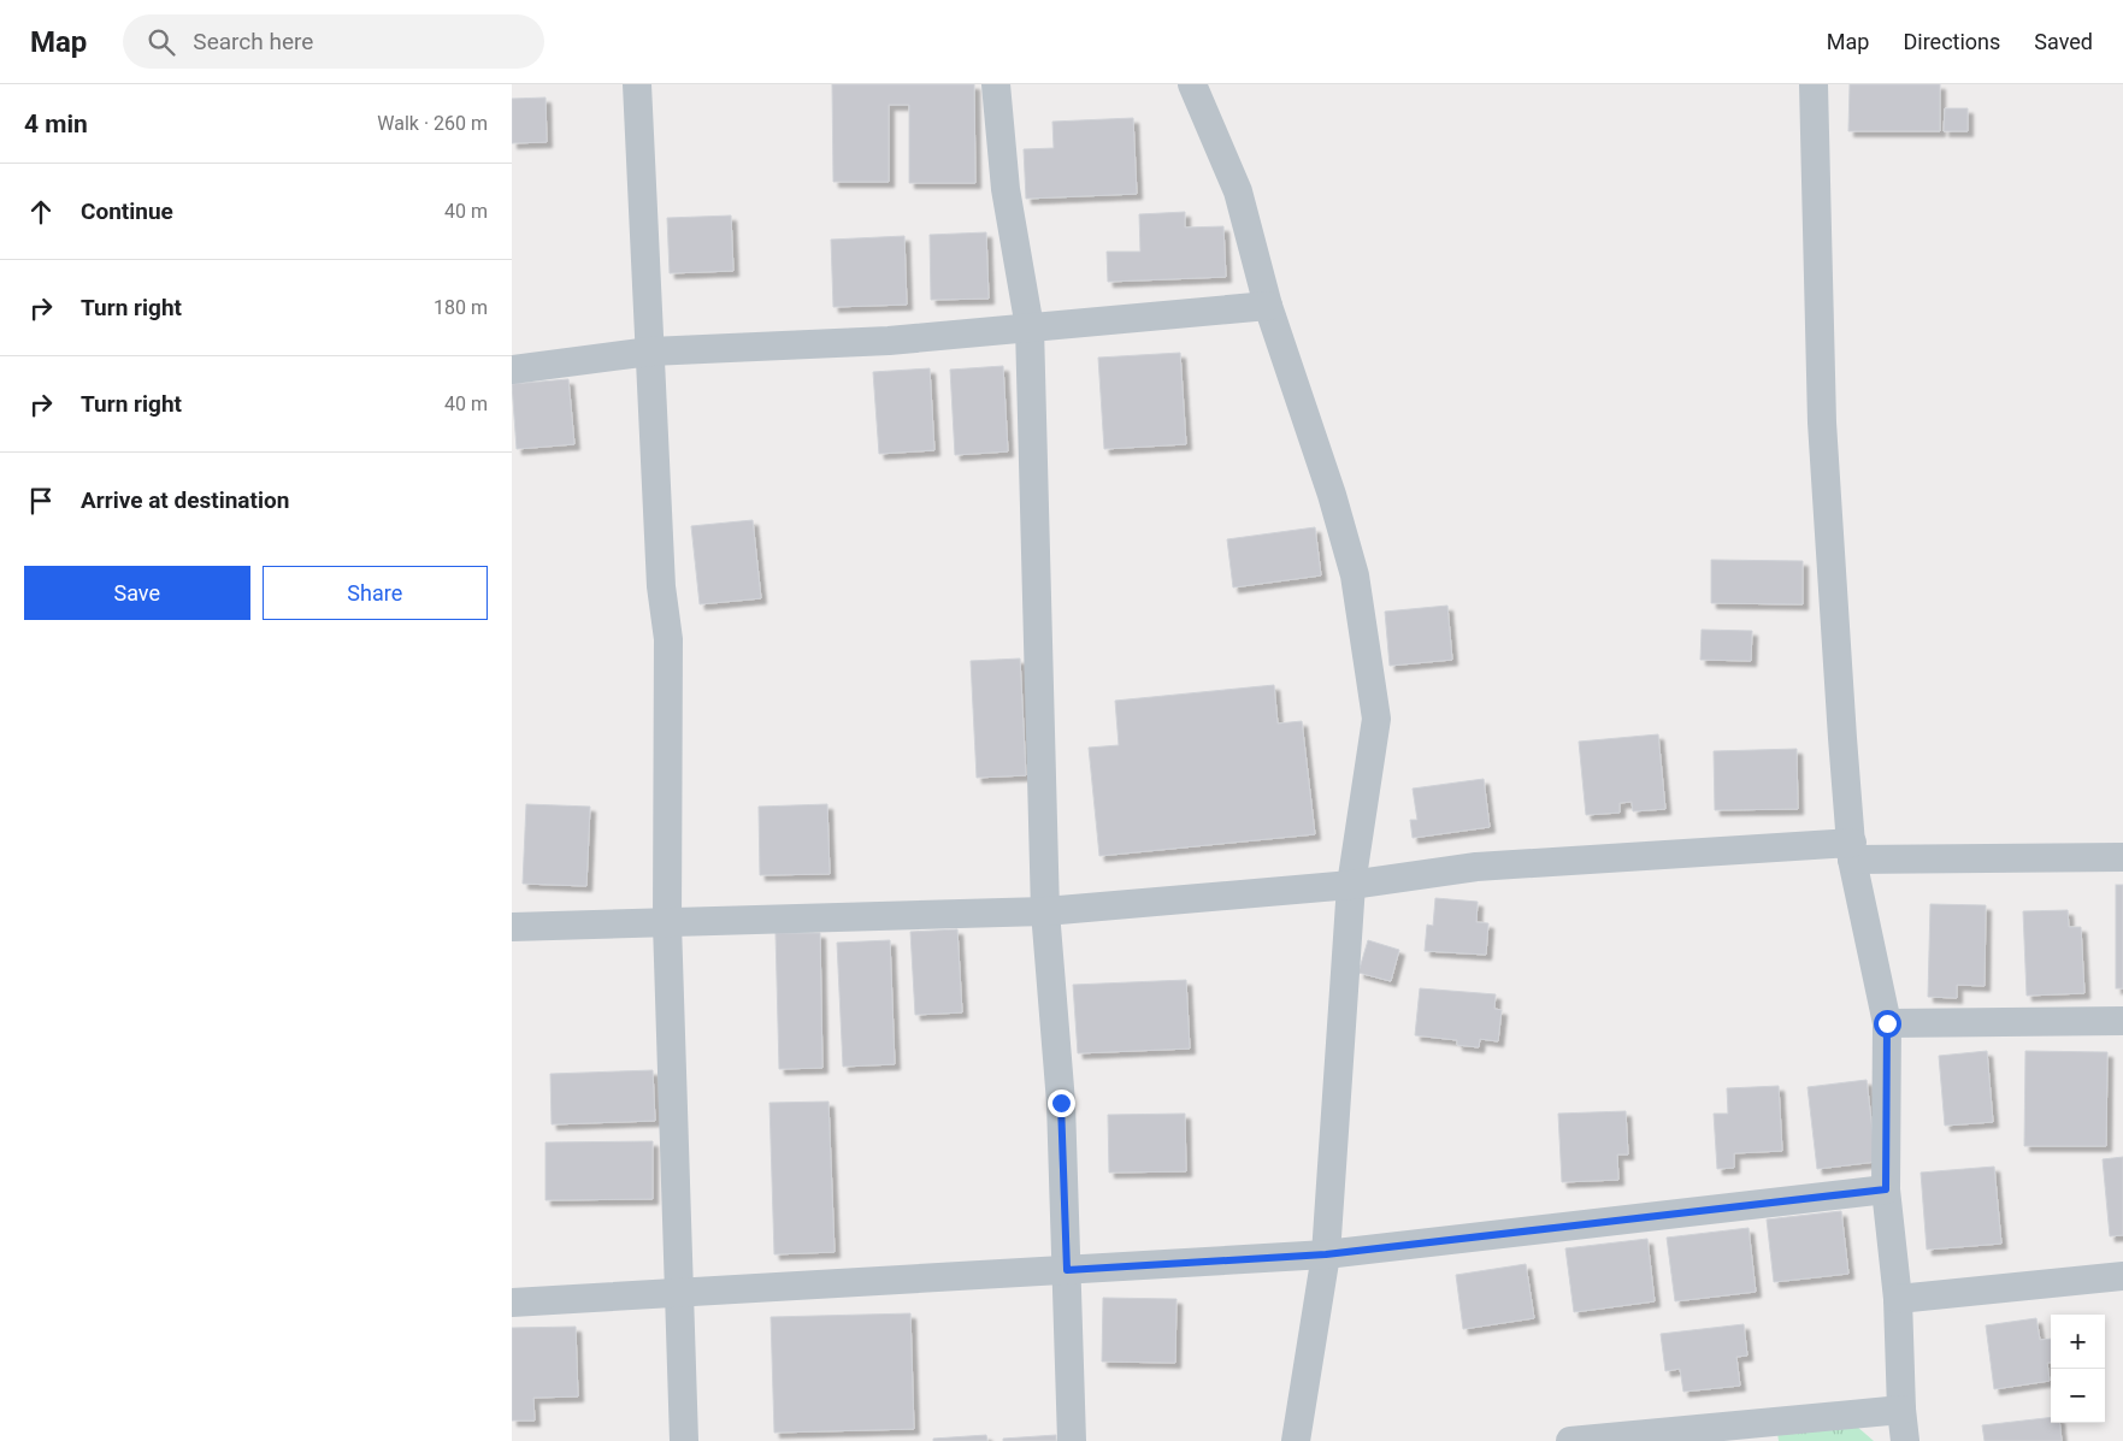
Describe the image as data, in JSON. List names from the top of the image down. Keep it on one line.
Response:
{"page":{"header":"Map","search":"Search here","nav":["Map","Directions","Saved"],"heading":["4 min","Walk · 260 m"],"list":[["Continue","40 m"],["Turn right","180 m"],["Turn right","40 m"],"Arrive at destination"],"buttons":["Save","Share"],"map_buttons":["+","−"]}}
